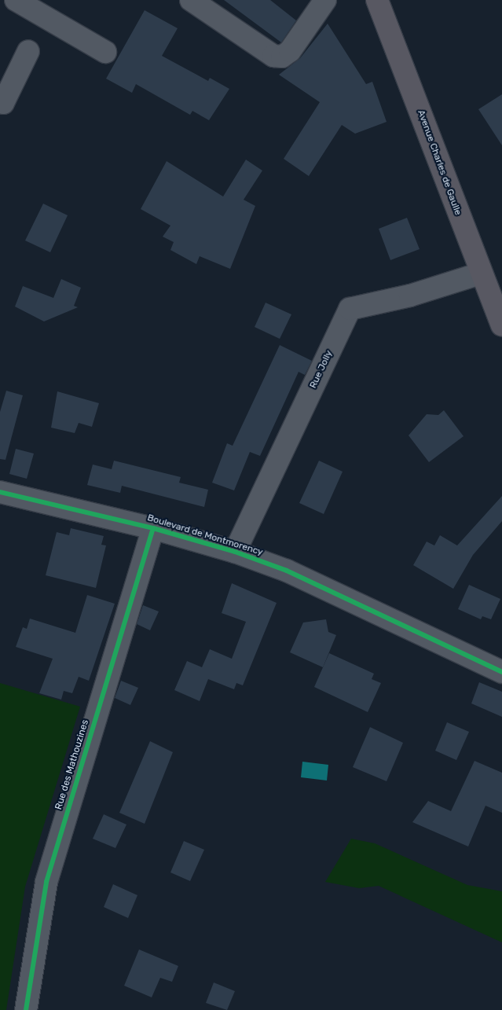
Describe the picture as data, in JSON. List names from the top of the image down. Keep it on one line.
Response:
{"streets":{"main road":["Avenue Charles de Gaulle"],"street":["Rue Jolly","Boulevard de Montmorency","Rue des Mathouzines"]},"crossings":[["Avenue Charles de Gaulle","Rue Jolly"],["Rue Jolly","Boulevard de Montmorency"],["Boulevard de Montmorency","Rue des Mathouzines"]]}
